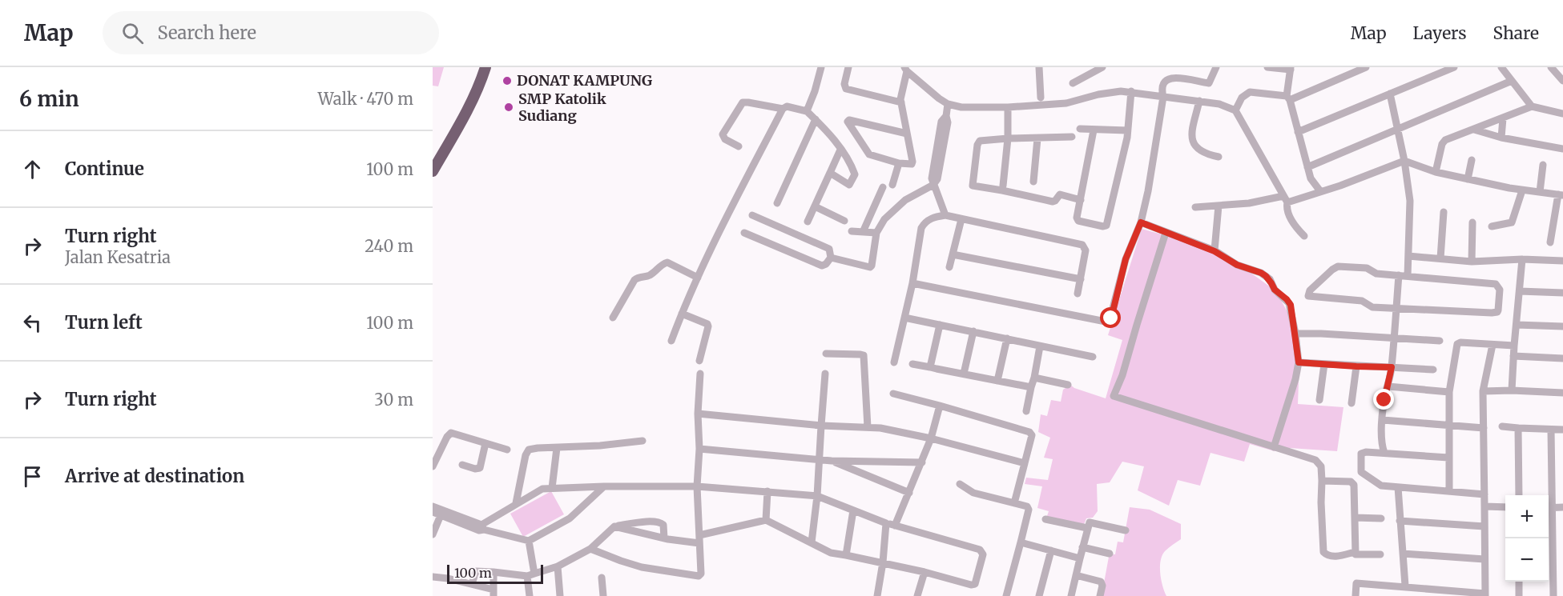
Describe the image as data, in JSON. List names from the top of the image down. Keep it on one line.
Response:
{"places":["DONAT KAMPUNG","SMP Katolik Sudiang"],"scale_bar":"100 m","page":{"header":"Map","search":"Search here","nav":["Map","Layers","Share"],"heading":["6 min","Walk · 470 m"],"list":[["Continue","100 m"],["Turn right","Jalan Kesatria","240 m"],["Turn left","100 m"],["Turn right","30 m"],"Arrive at destination"],"map_buttons":["+","−"],"scale":"100 m"}}
